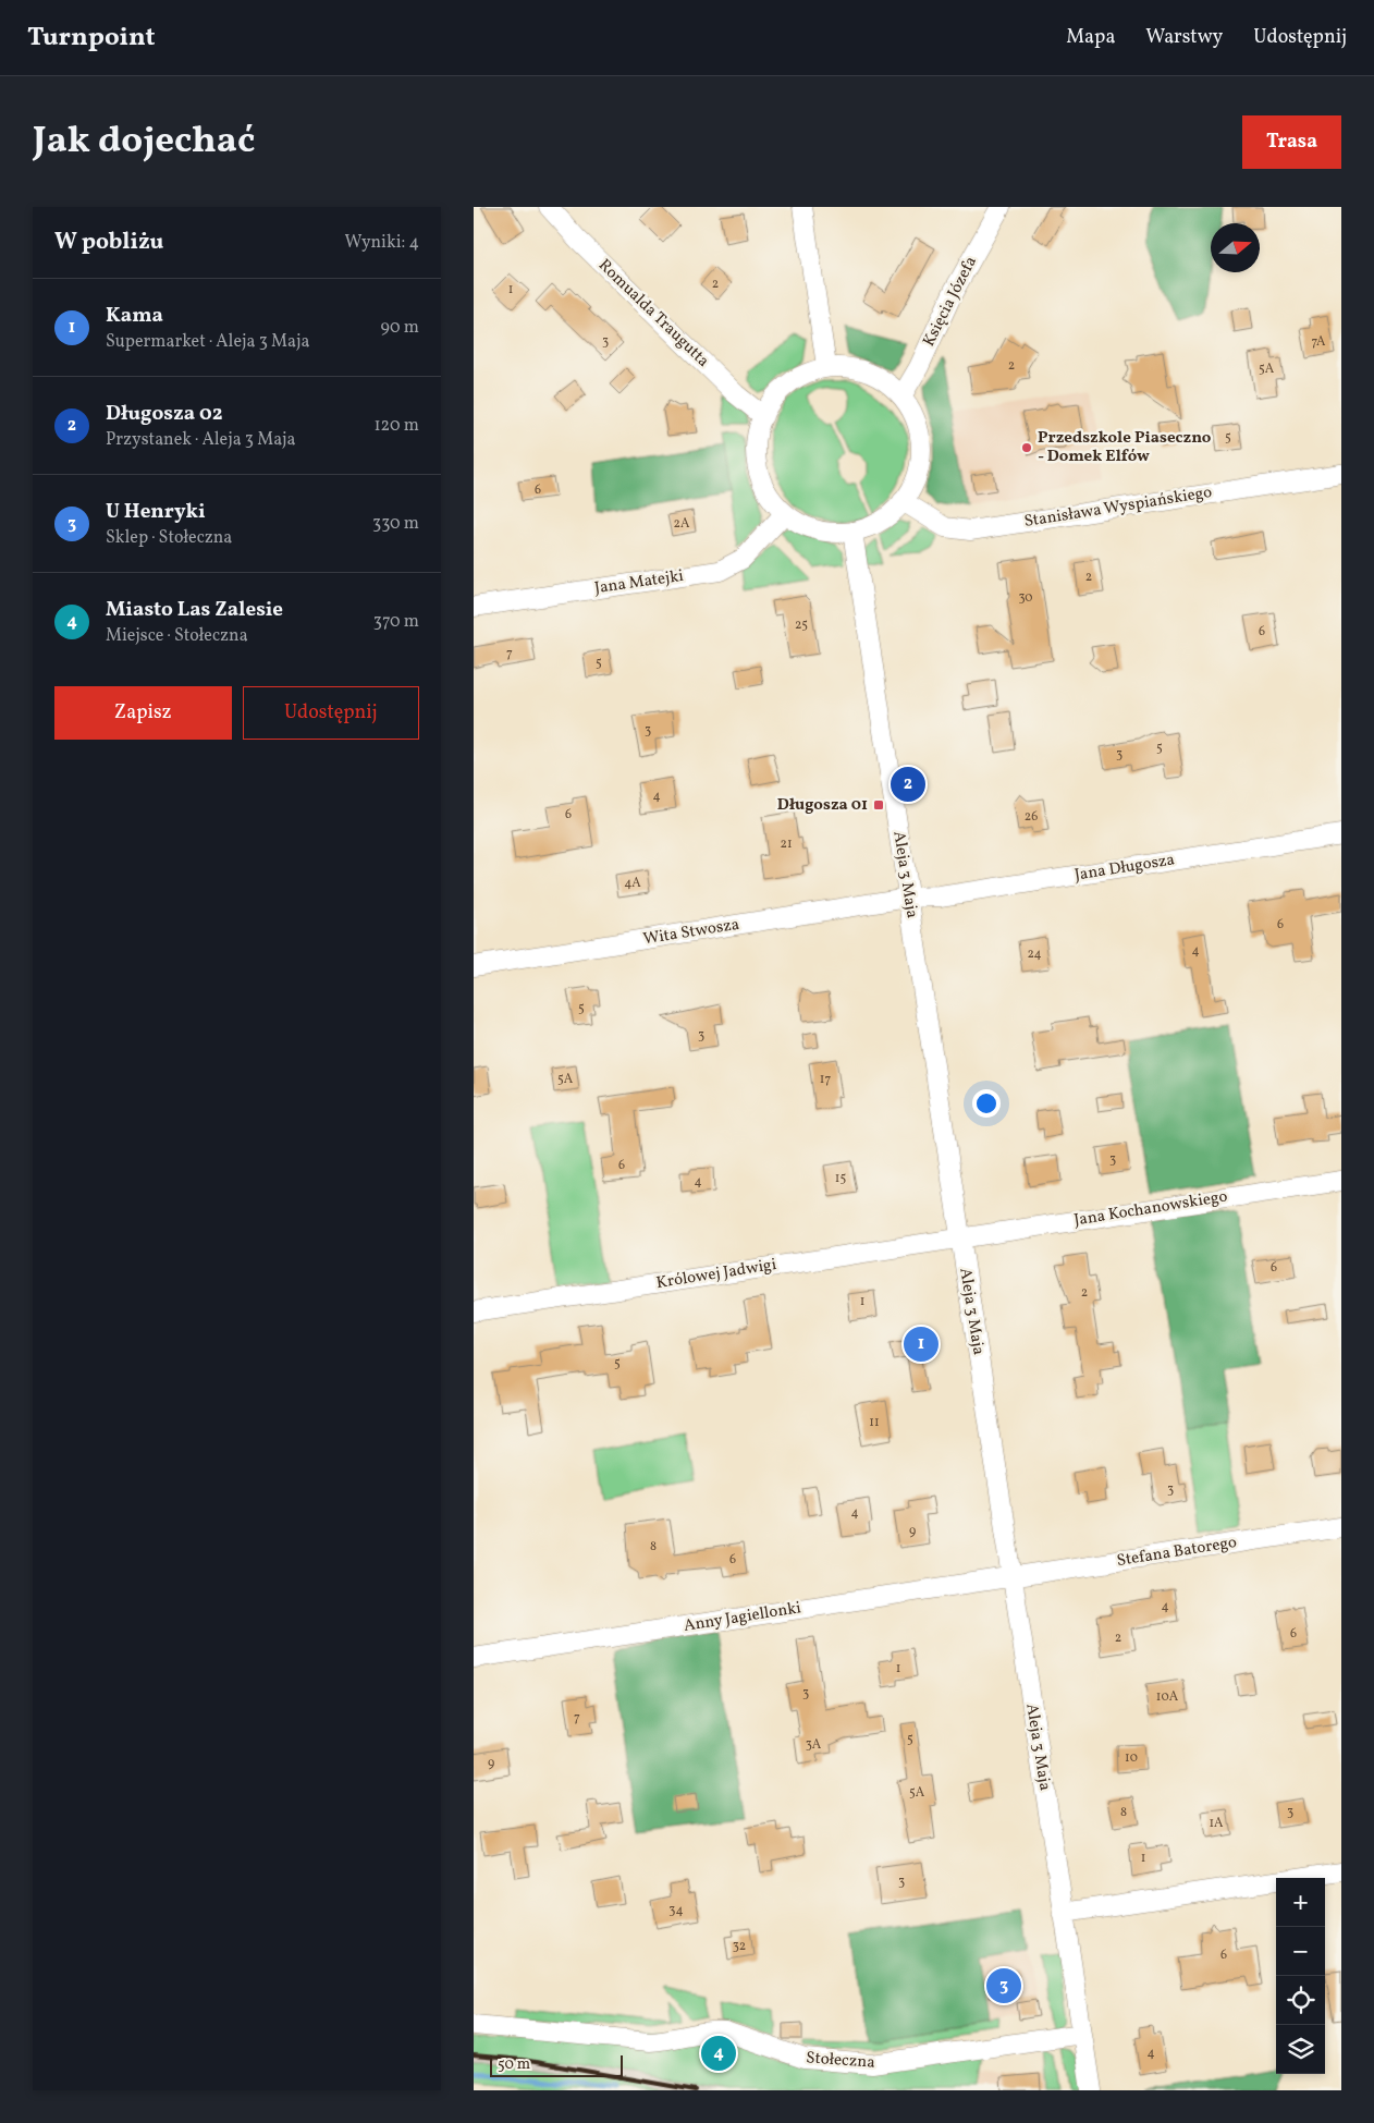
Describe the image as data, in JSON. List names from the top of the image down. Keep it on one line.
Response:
{"streets":{"street":["Księcia Józefa","Romualda Traugutta","Stanisława Wyspiańskiego","Jana Matejki","Jana Długosza","Aleja 3 Maja","Wita Stwosza","Jana Kochanowskiego","Królowej Jadwigi","Stefana Batorego","Anny Jagiellonki","Stołeczna"]},"crossings":[["Księcia Józefa","Romualda Traugutta"],["Księcia Józefa","Stanisława Wyspiańskiego"],["Księcia Józefa","Jana Matejki"],["Księcia Józefa","Aleja 3 Maja"],["Romualda Traugutta","Stanisława Wyspiańskiego"],["Romualda Traugutta","Jana Matejki"],["Romualda Traugutta","Aleja 3 Maja"],["Stanisława Wyspiańskiego","Jana Matejki"],["Stanisława Wyspiańskiego","Aleja 3 Maja"],["Jana Matejki","Aleja 3 Maja"],["Jana Długosza","Aleja 3 Maja"],["Jana Długosza","Wita Stwosza"],["Aleja 3 Maja","Wita Stwosza"],["Aleja 3 Maja","Jana Kochanowskiego"],["Aleja 3 Maja","Królowej Jadwigi"],["Aleja 3 Maja","Stefana Batorego"],["Aleja 3 Maja","Anny Jagiellonki"],["Aleja 3 Maja","Stołeczna"],["Jana Kochanowskiego","Królowej Jadwigi"],["Stefana Batorego","Anny Jagiellonki"]],"places":{"other":["Przedszkole Piaseczno - Domek Elfów"],"transit":["Długosza 01"]},"house_numbers":["2","1","3","7A","2","5A","5","6","2A","2","30","25","6","7","5","3","5","3","4","6","26","21","4A","6","4","24","5","3","5A","17","3","6","15","4","6","2","1","5","11","3","4","9","8","6","4","6","2","1","3","10A","7","5","3A","10","9","5A","8","3","1A","1","3","34","32","6","4"],"scale_bar":"50 m","north":"right","page":{"header":"Turnpoint","nav":["Mapa","Warstwy","Udostępnij"],"title":"Jak dojechać","buttons":["Trasa",["Zapisz","Udostępnij"]],"heading":["W pobliżu","Wyniki: 4"],"list":[{"mark":"1","name":"Kama","note":"Supermarket · Aleja 3 Maja","value":"90 m"},{"mark":"2","name":"Długosza 02","note":"Przystanek · Aleja 3 Maja","value":"120 m"},{"mark":"3","name":"U Henryki","note":"Sklep · Stołeczna","value":"330 m"},{"mark":"4","name":"Miasto Las Zalesie","note":"Miejsce · Stołeczna","value":"370 m"}],"pins":["2","1","3","4"],"map_buttons":["+","−"],"scale":"50 m"}}
